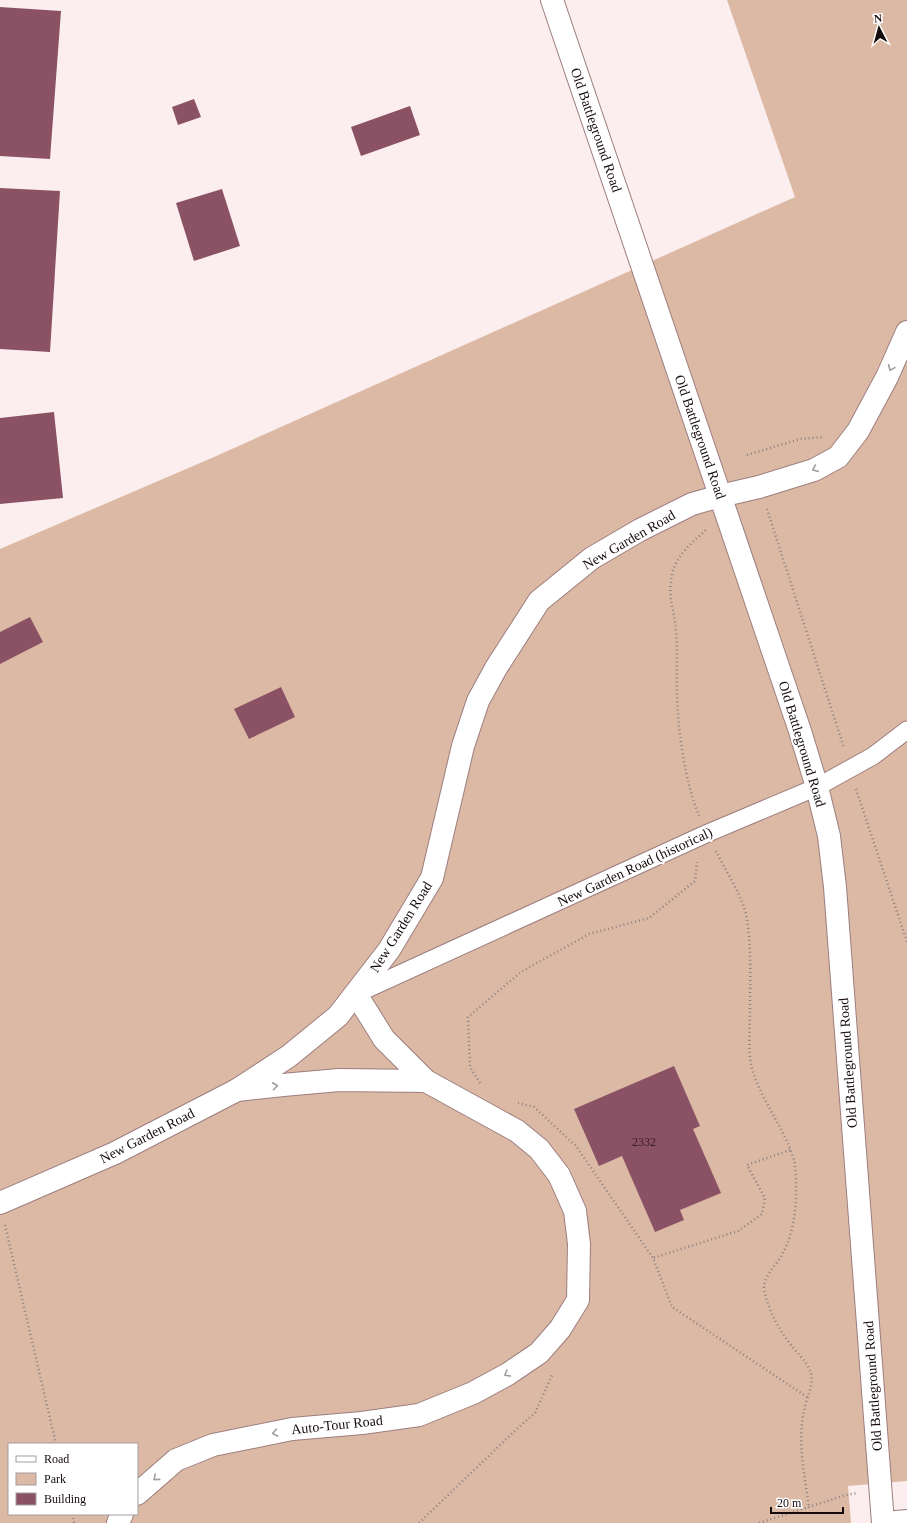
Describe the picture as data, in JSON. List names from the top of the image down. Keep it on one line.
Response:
{"streets":{"street":["Old Battleground Road","New Garden Road","New Garden Road (historical)","Auto-Tour Road"]},"crossings":[["Old Battleground Road","New Garden Road"],["Old Battleground Road","New Garden Road (historical)"],["New Garden Road","New Garden Road (historical)"]],"house_numbers":["2332"],"legend":["Road","Park","Building"],"scale_bar":"20 m","north":"top"}
